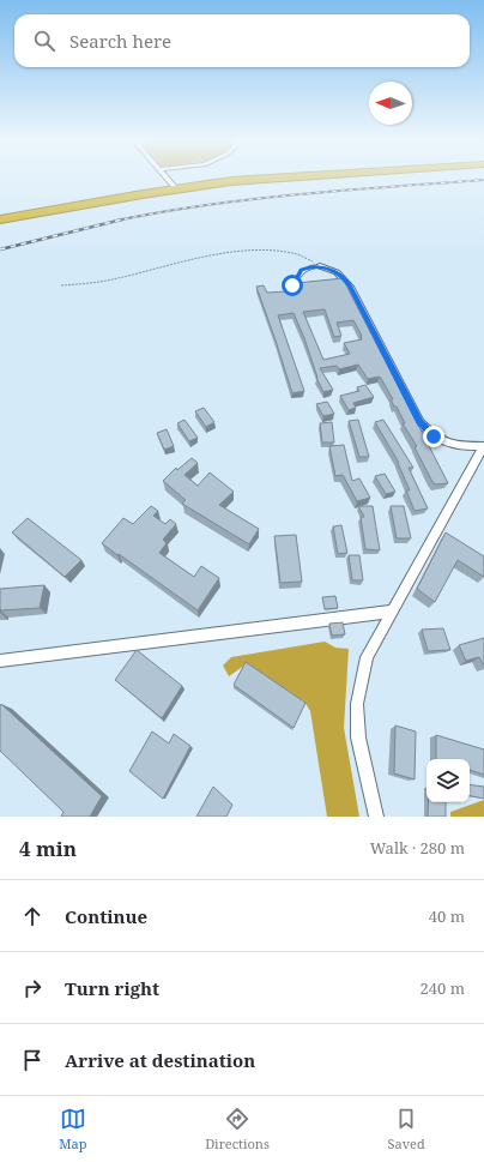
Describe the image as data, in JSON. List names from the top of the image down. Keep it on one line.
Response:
{"north":"left","page":{"search":"Search here","heading":["4 min","Walk · 280 m"],"list":[["Continue","40 m"],["Turn right","240 m"],"Arrive at destination"],"nav":["Map","Directions","Saved"]}}
